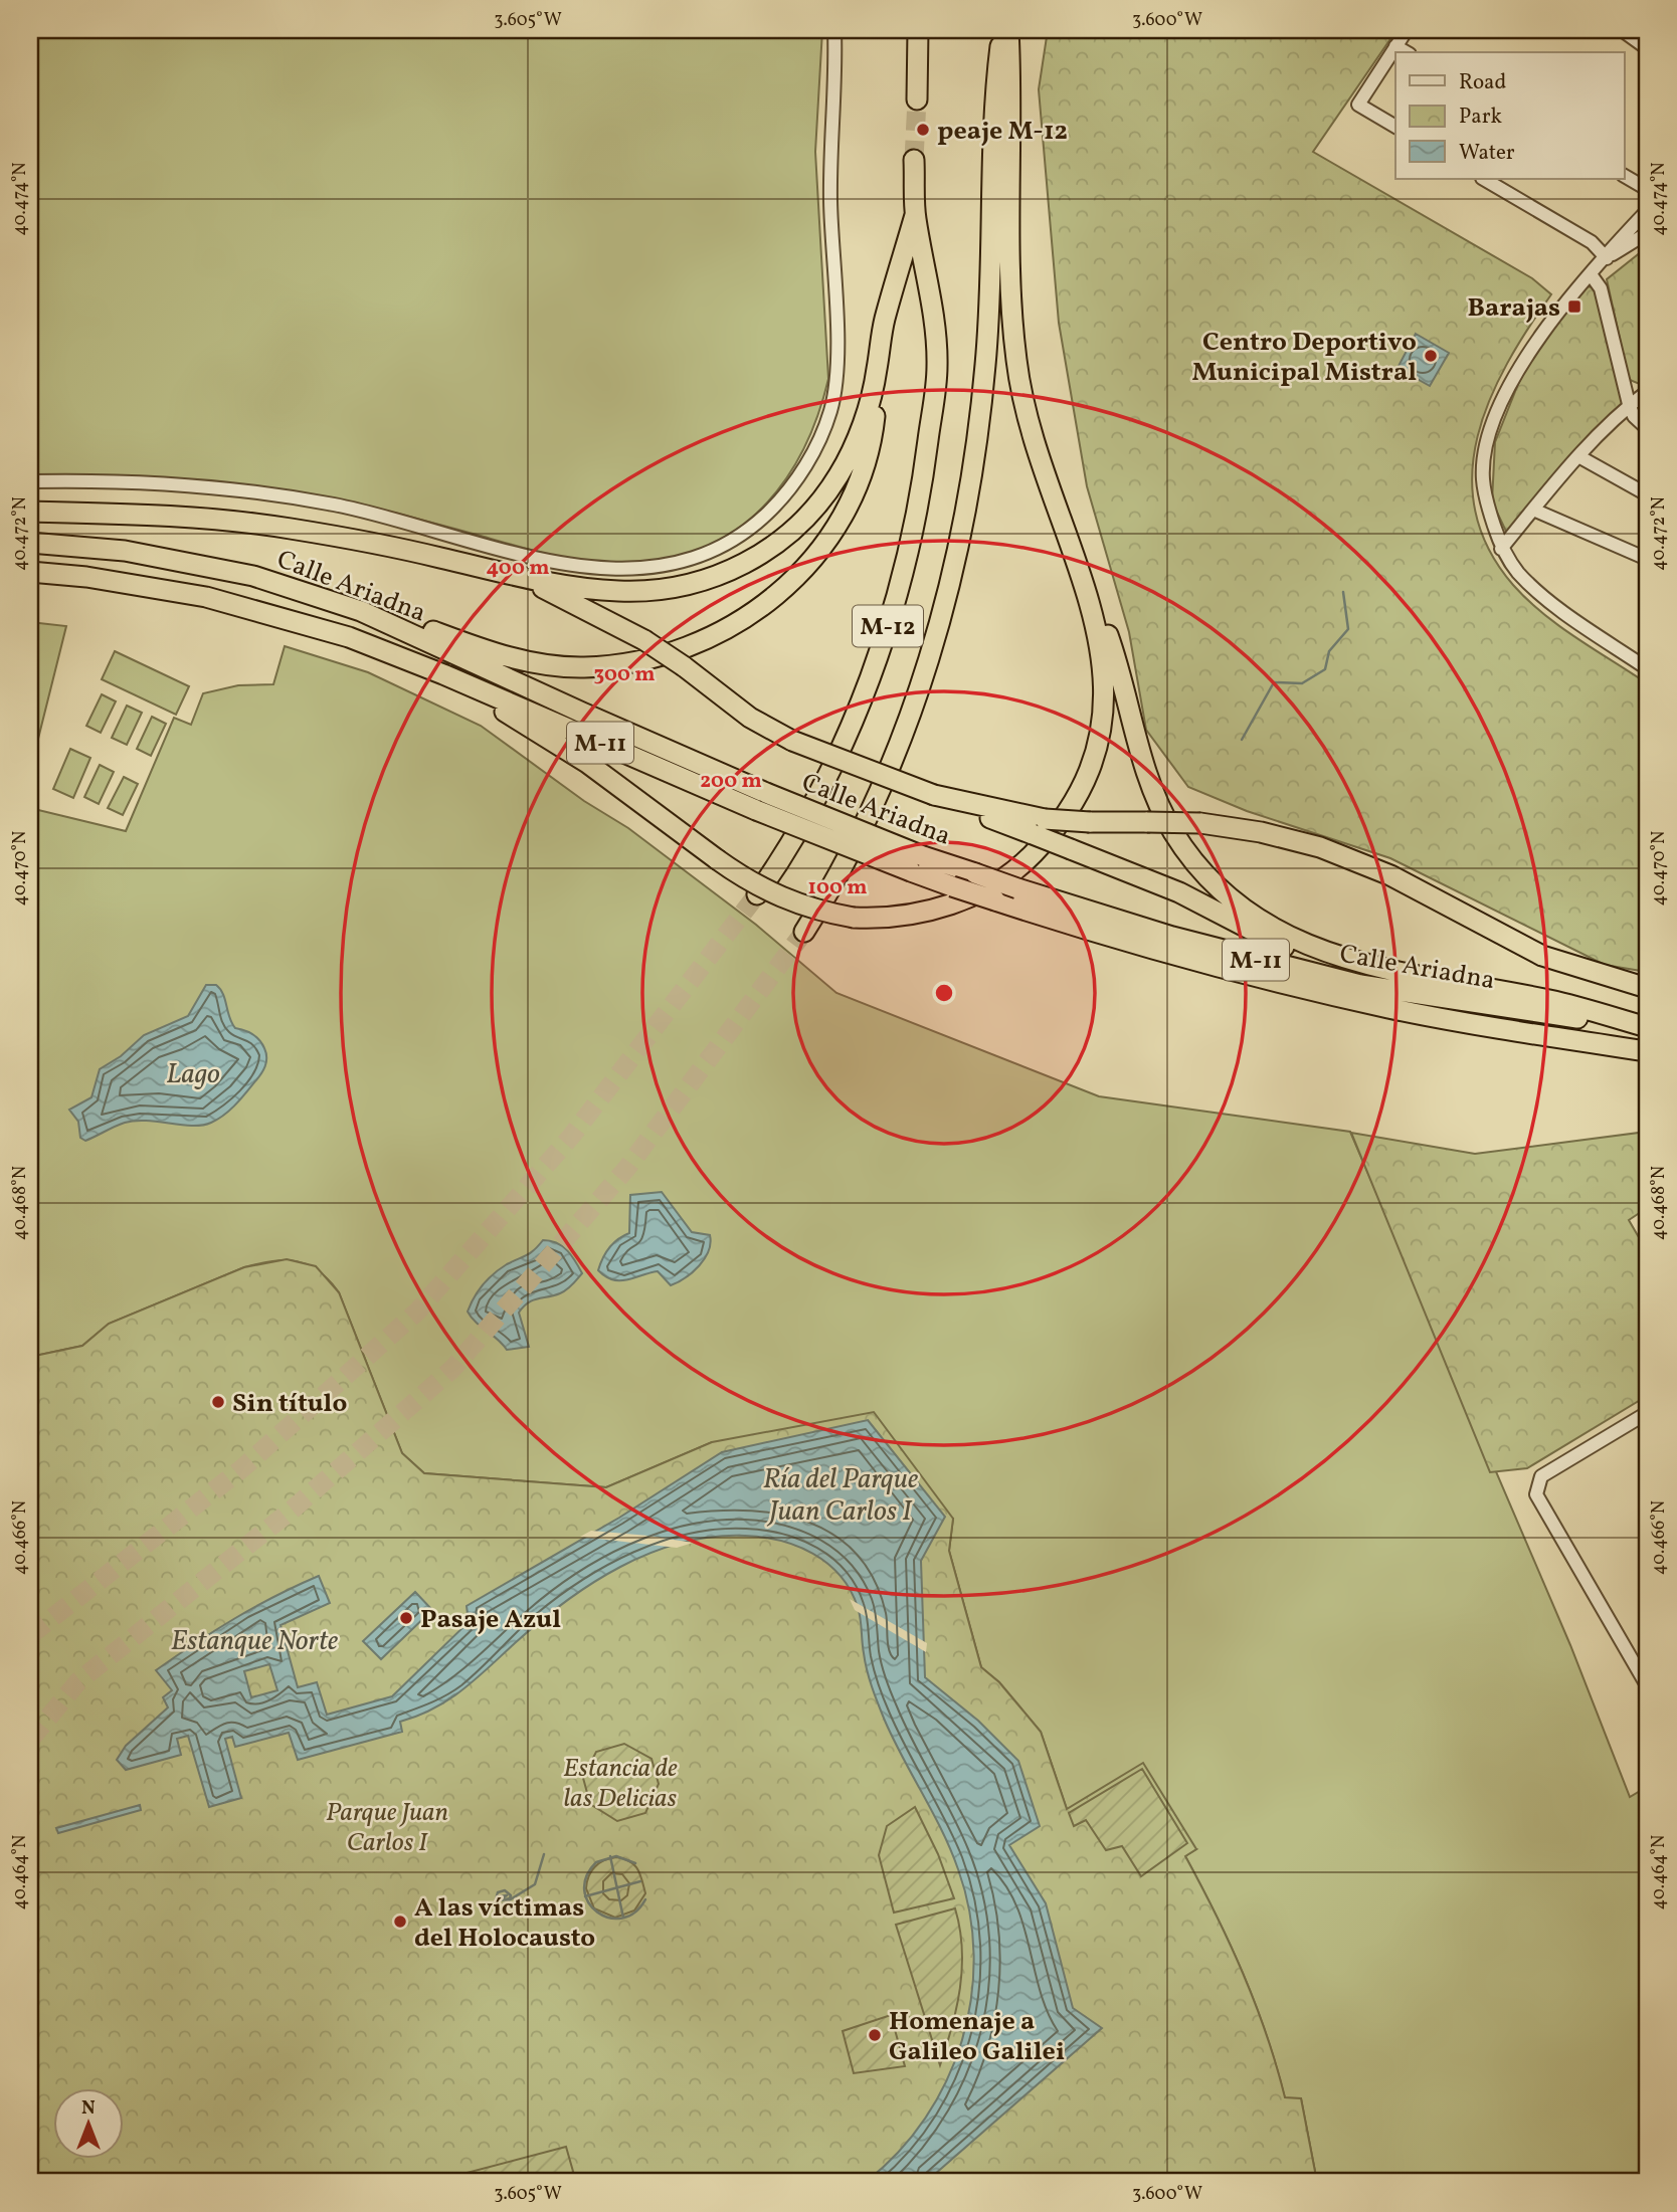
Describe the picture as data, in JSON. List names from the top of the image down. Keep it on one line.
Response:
{"streets":{"highway":["Calle Ariadna","M-12","M-11"]},"water":["Lago","Ría del Parque Juan Carlos I","Estanque Norte"],"parks":["Estancia de las Delicias","Parque Juan Carlos I"],"places":{"other":["peaje M-12","Centro Deportivo Municipal Mistral","Sin título","Pasaje Azul","A las víctimas del Holocausto","Homenaje a Galileo Galilei"],"transit":["Barajas"]},"legend":["Road","Park","Water"],"north":"top","coordinates":["3.605°W","3.600°W","40.474°N","40.472°N","40.470°N","40.468°N","40.466°N","40.464°N"],"rings":["400 m","300 m","200 m","100 m"]}
